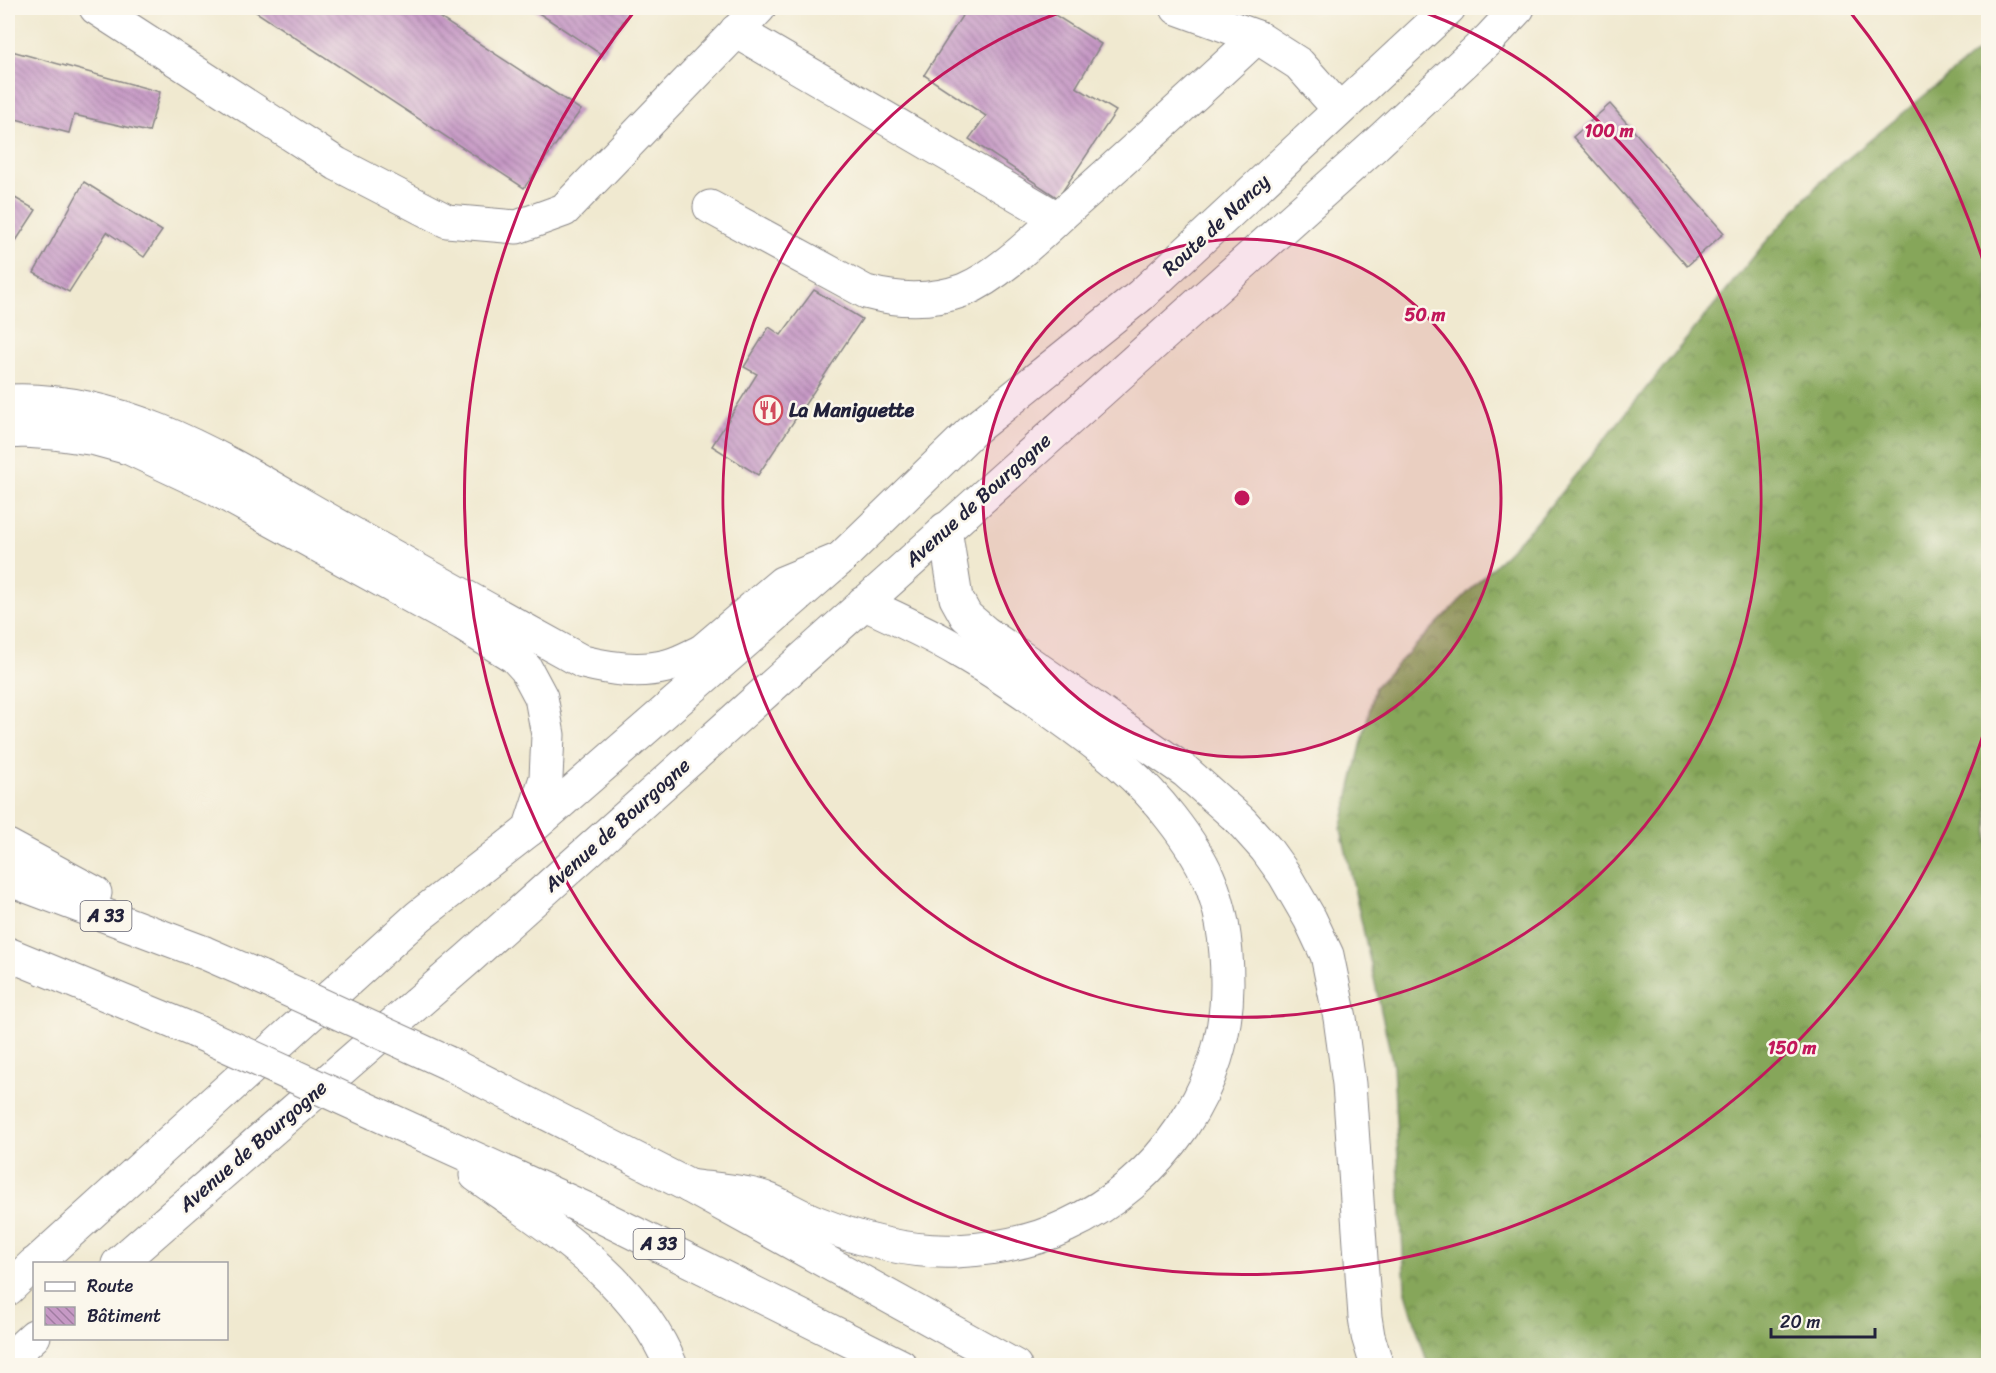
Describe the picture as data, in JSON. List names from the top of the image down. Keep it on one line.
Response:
{"streets":{"main road":["Route de Nancy","Avenue de Bourgogne","A 33"]},"places":{"restaurant":["La Maniguette"]},"legend":["Route","Bâtiment"],"scale_bar":"20 m","rings":["100 m","50 m","150 m"]}
